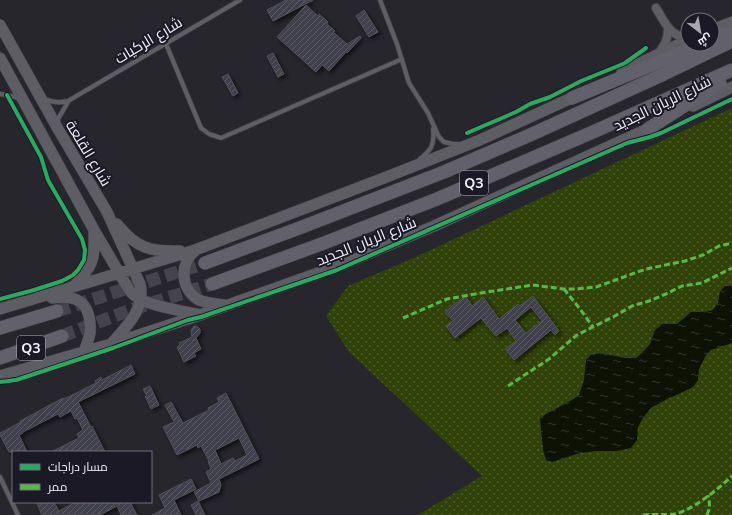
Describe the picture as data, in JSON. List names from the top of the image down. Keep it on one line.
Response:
{"streets":{"highway":["شارع الريان الجديد","Q3"],"main road":["شارع القلعة"],"lane":["شارع الركيات"]},"crossings":[["شارع الركيات","شارع القلعة"],["شارع الريان الجديد","شارع القلعة"]],"legend":["مسار دراجات","ممر"],"north":"bottom right"}
